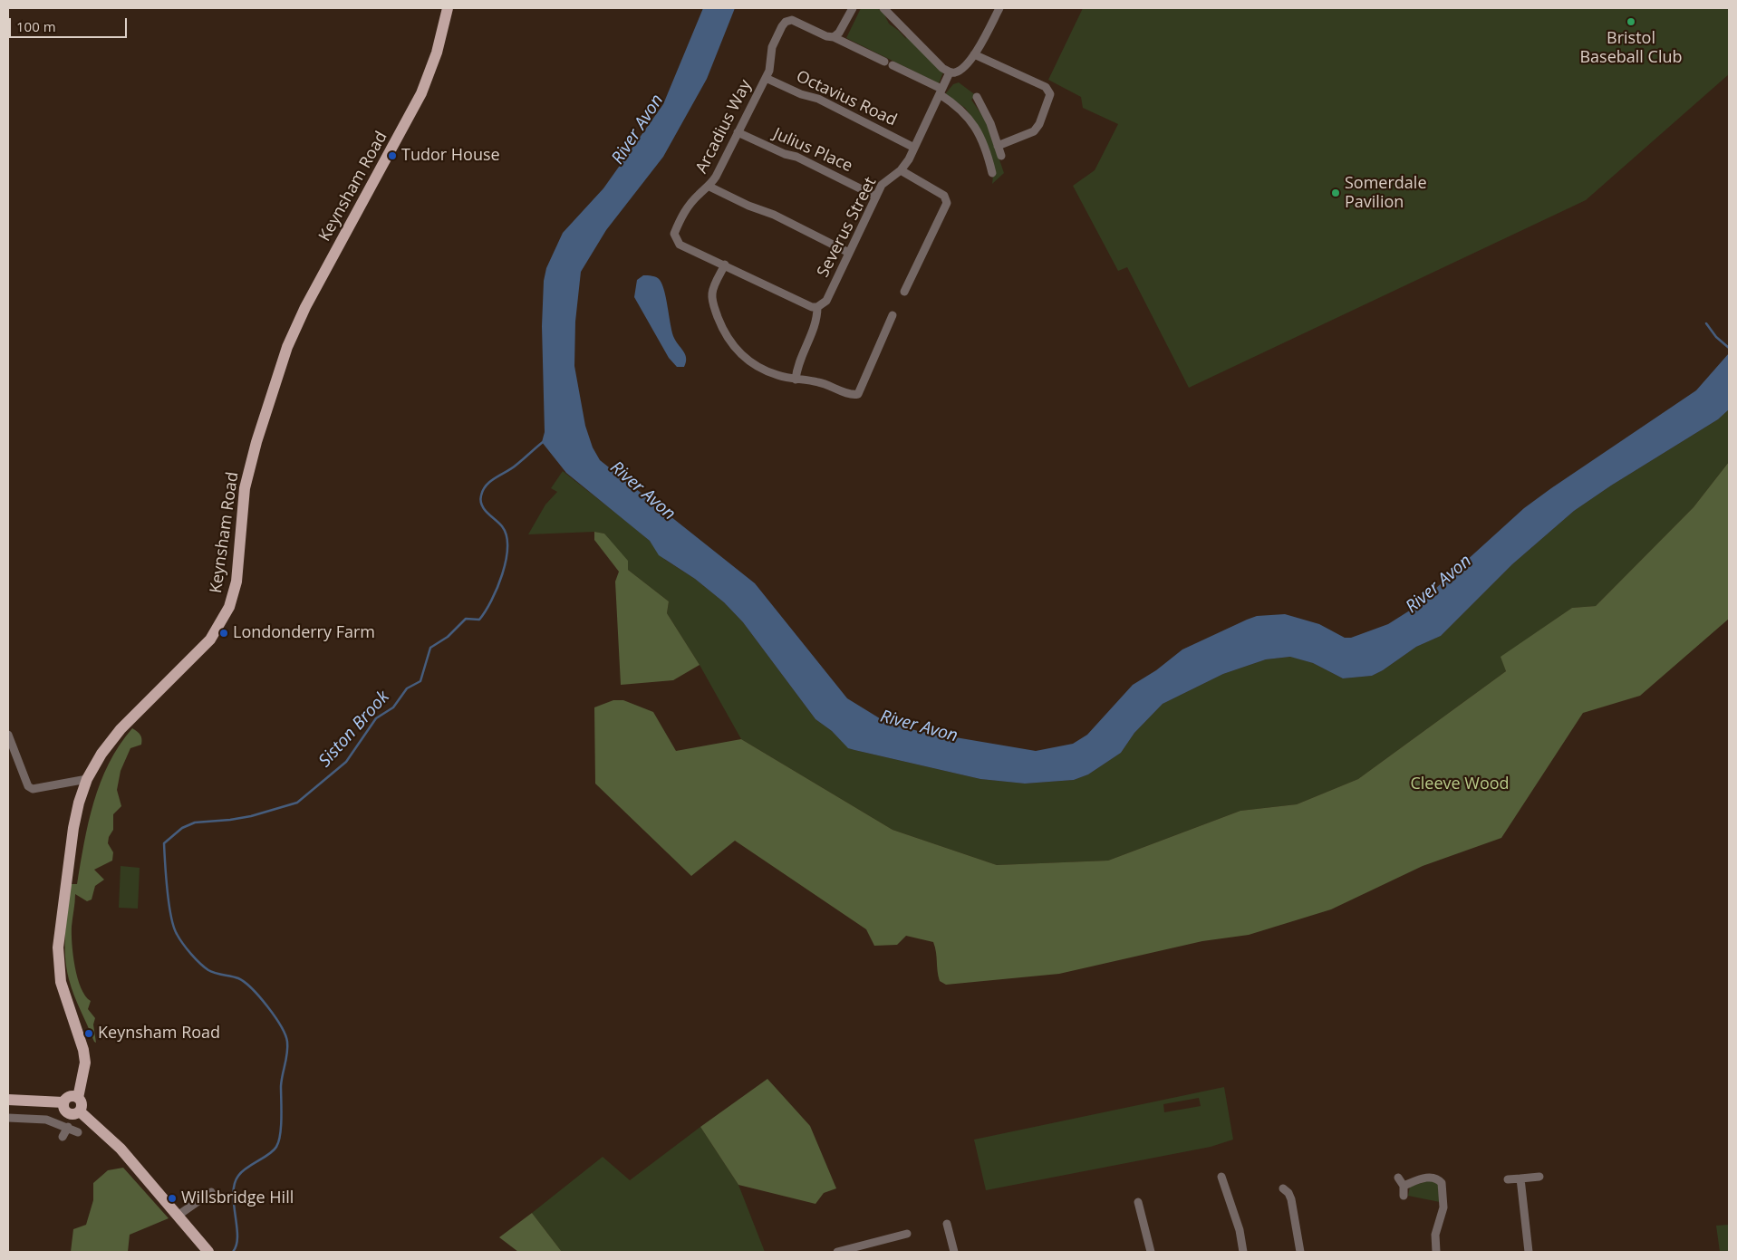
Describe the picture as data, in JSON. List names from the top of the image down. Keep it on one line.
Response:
{"streets":{"main road":["Keynsham Road"],"street":["Octavius Road","Arcadius Way","Julius Place","Severus Street"]},"crossings":[["Octavius Road","Arcadius Way"],["Octavius Road","Severus Street"],["Arcadius Way","Julius Place"],["Arcadius Way","Severus Street"],["Julius Place","Severus Street"]],"water":["River Avon","Siston Brook"],"parks":["Cleeve Wood"],"places":["Bristol Baseball Club","Tudor House","Somerdale Pavilion","Londonderry Farm","Keynsham Road","Willsbridge Hill"],"scale_bar":"100 m"}
